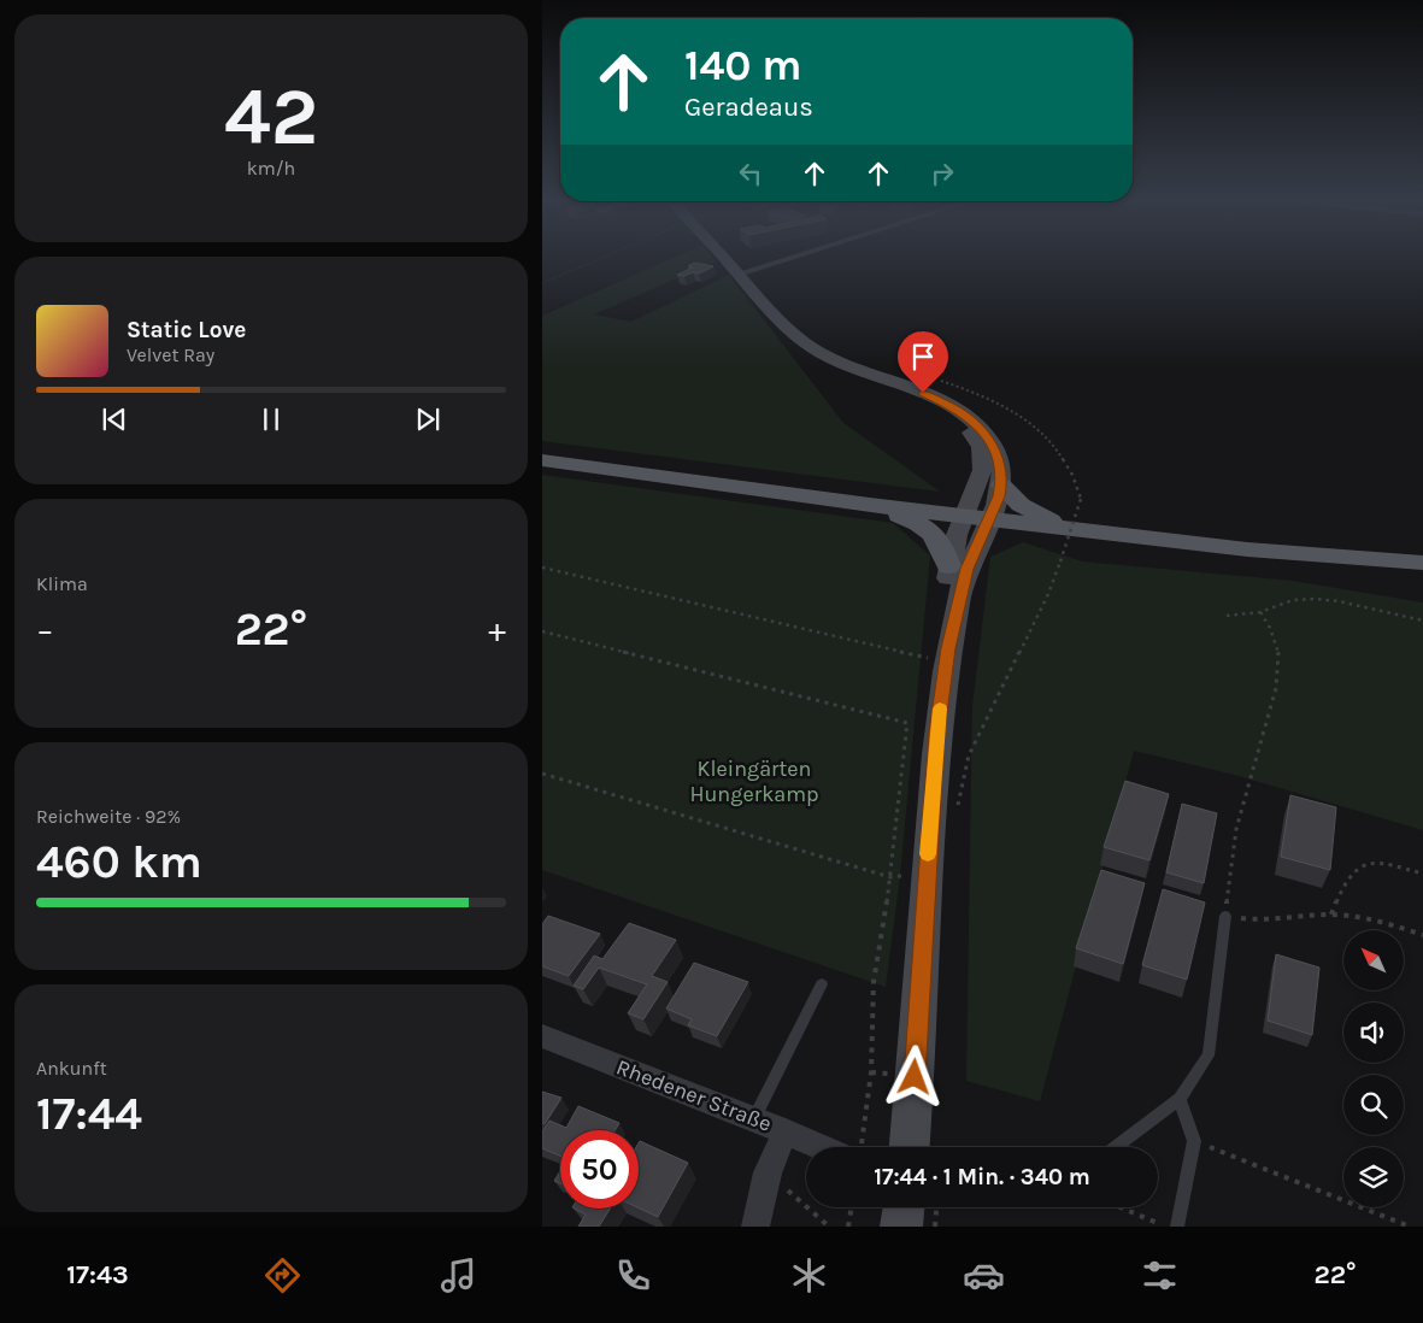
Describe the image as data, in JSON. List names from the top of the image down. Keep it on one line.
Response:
{"streets":{"street":["Rhedener Straße"]},"parks":["Kleingärten Hungerkamp"],"north":"top left","page":{"tile":[["42","km/h"],"Klima",["Reichweite · 92%","460 km"],["Ankunft","17:44"]],"turn":["140 m","Geradeaus"],"song":["Static Love","Velvet Ray"],"heat":["−","22°","+"],"limit":"50","trip":"17:44 · 1 Min. · 340 m","tabs":["17:43","22°"]}}
